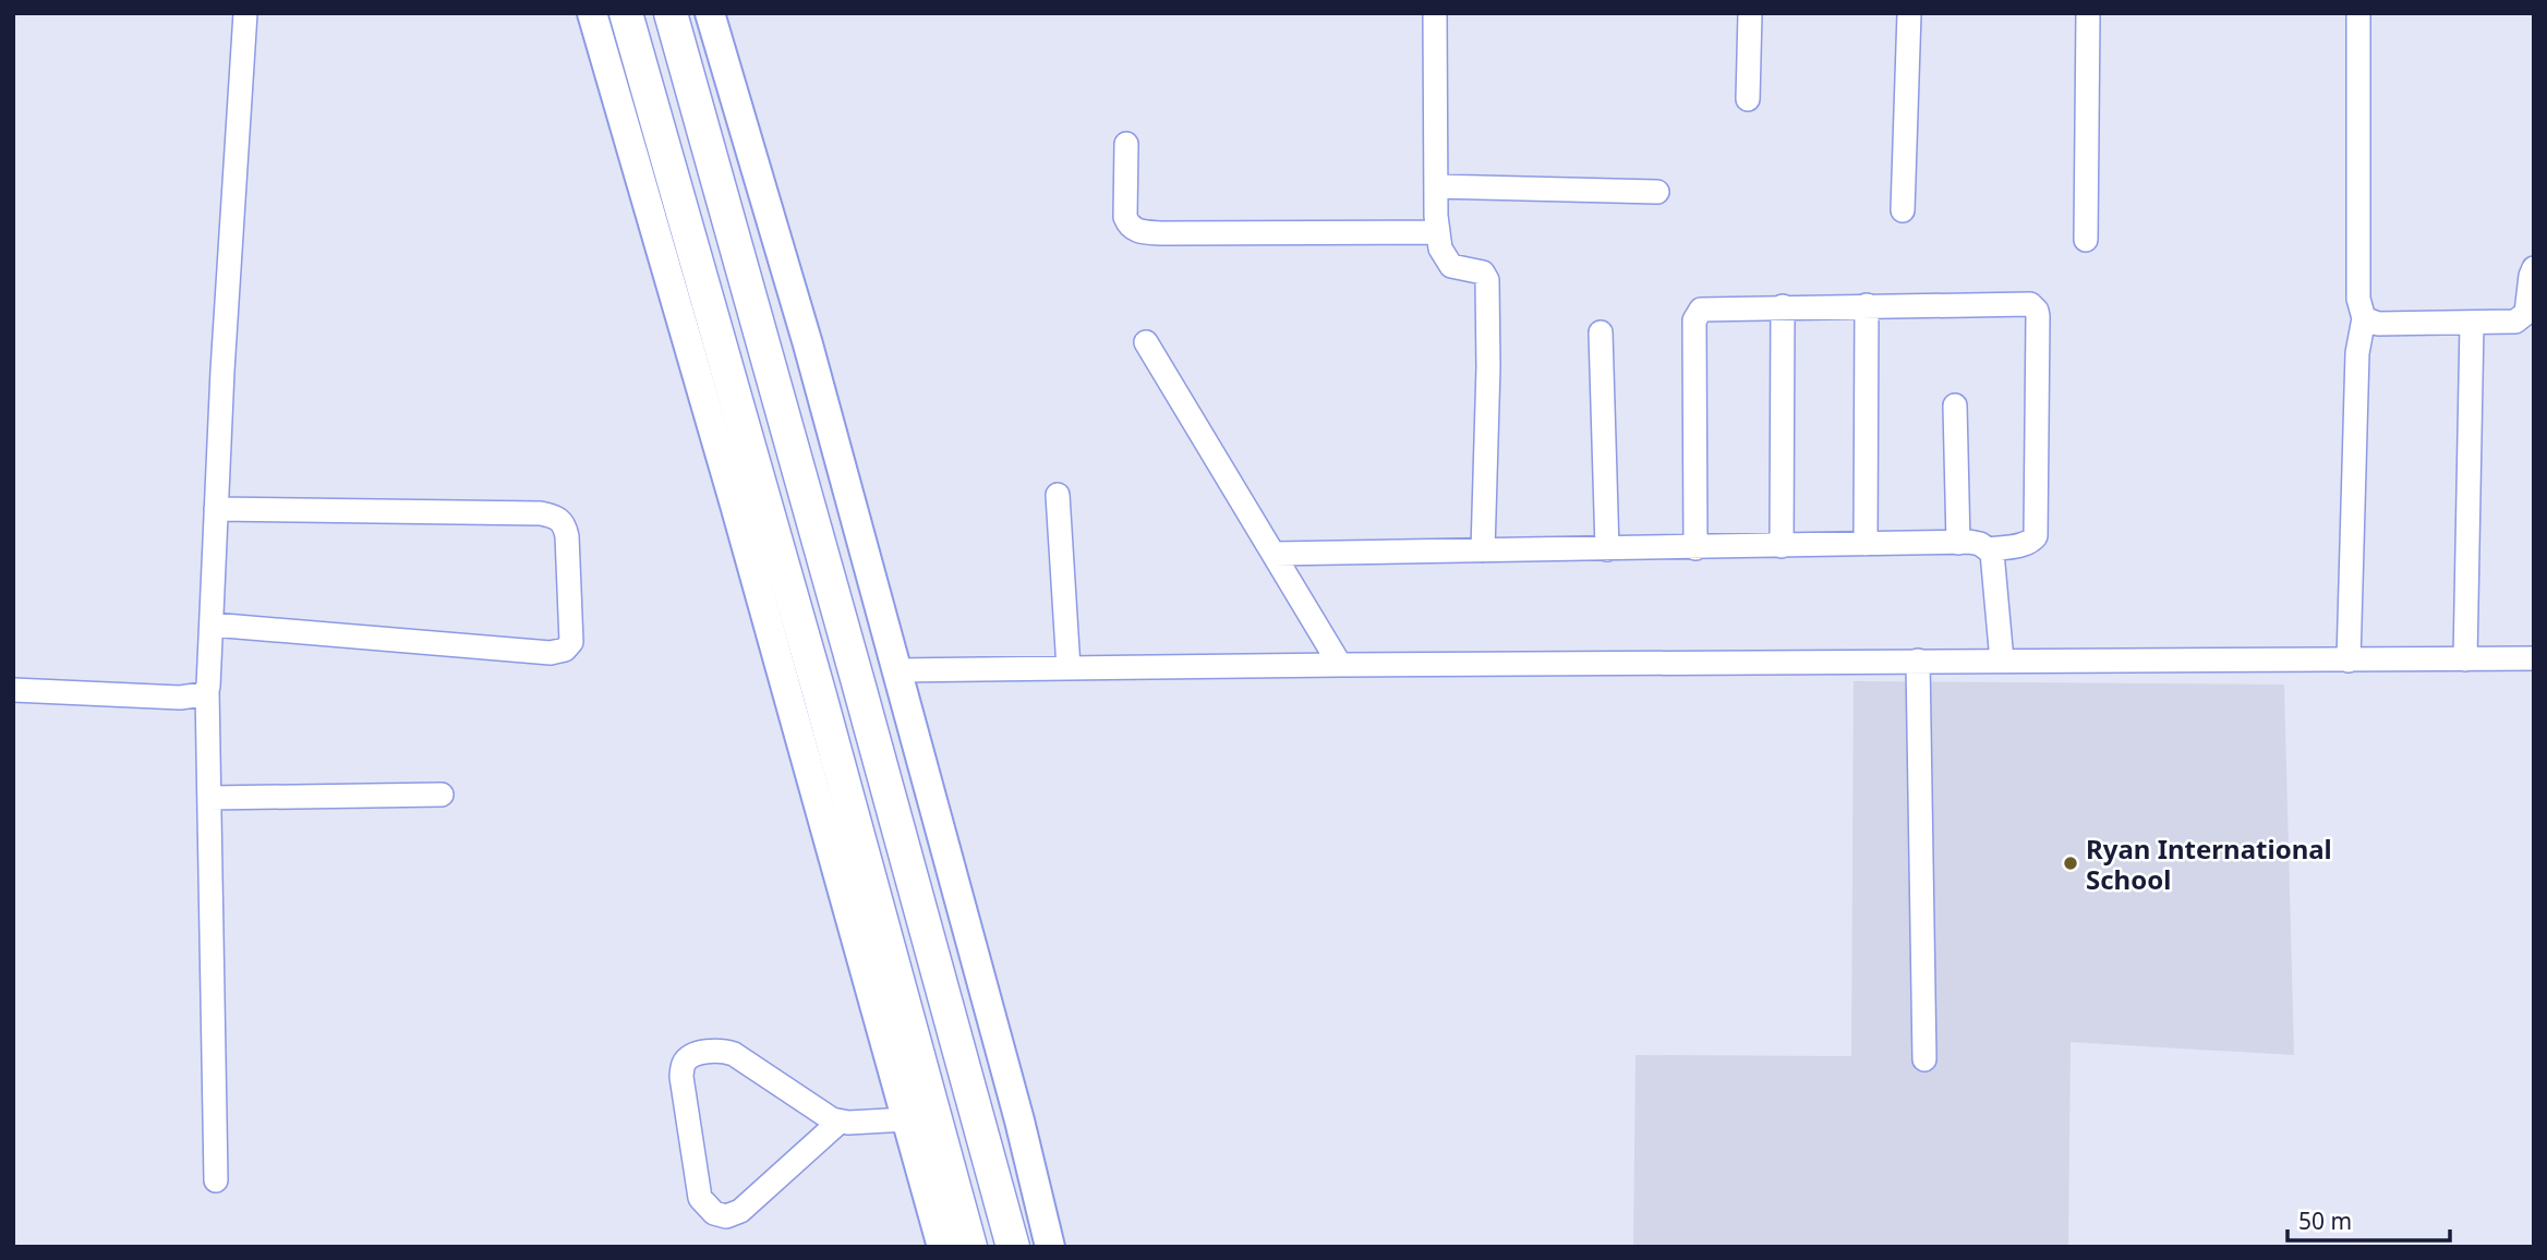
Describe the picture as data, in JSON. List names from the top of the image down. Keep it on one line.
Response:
{"places":["Ryan International School"],"scale_bar":"50 m"}
